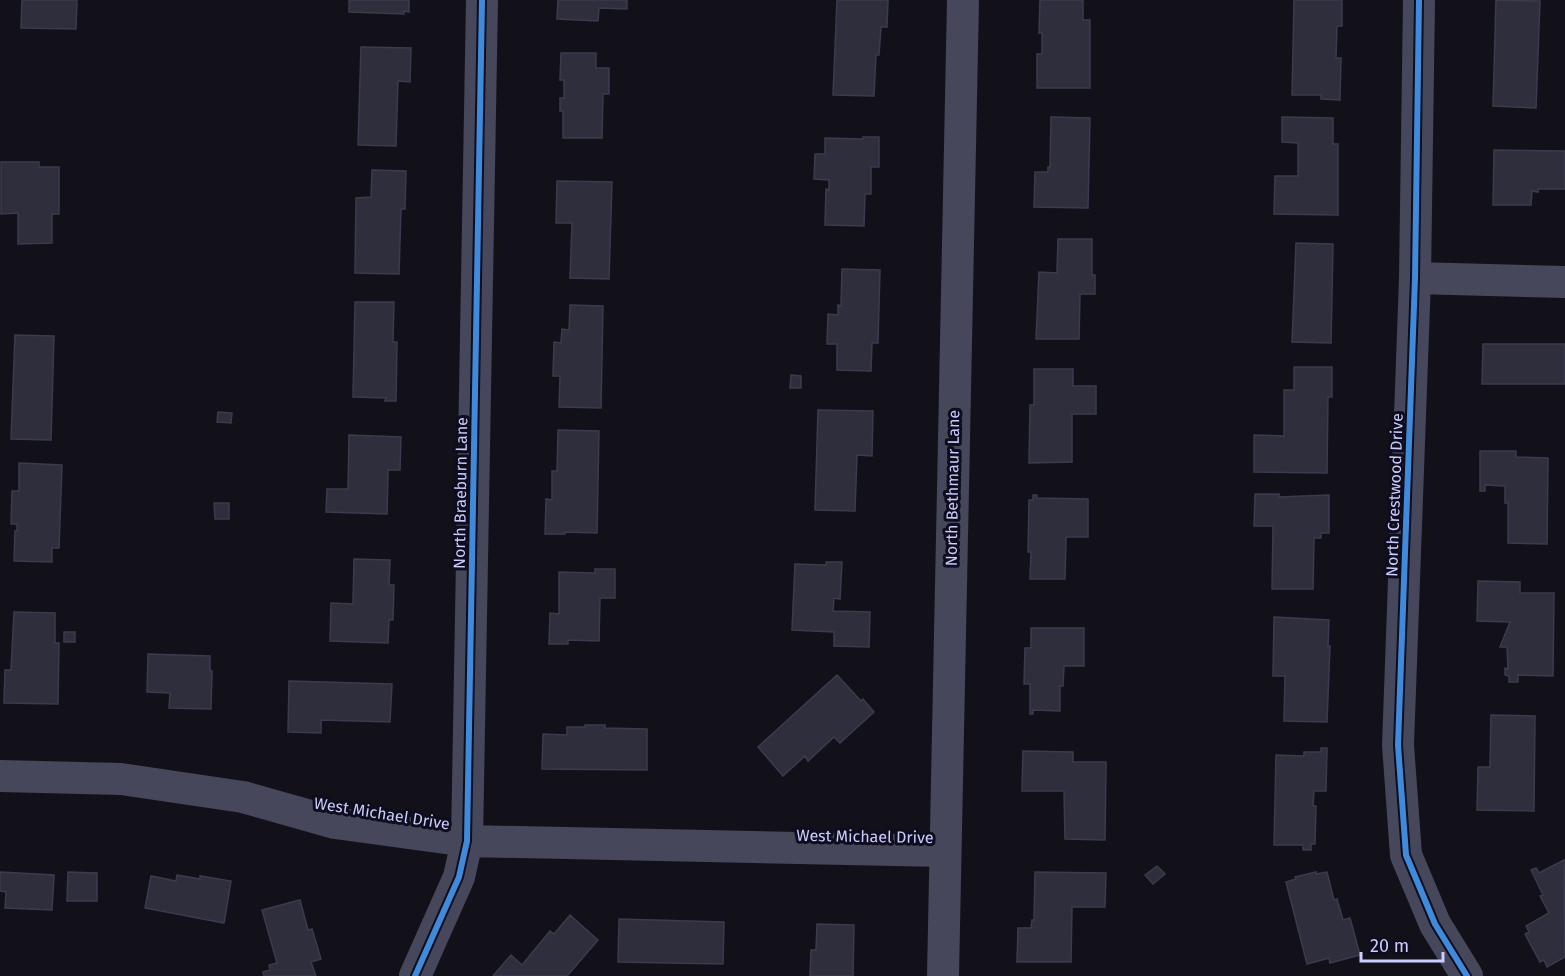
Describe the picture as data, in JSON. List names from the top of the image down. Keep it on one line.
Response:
{"streets":{"street":["North Bethmaur Lane","North Braeburn Lane","North Crestwood Drive","West Michael Drive"]},"crossings":[["North Bethmaur Lane","West Michael Drive"],["North Braeburn Lane","West Michael Drive"]],"scale_bar":"20 m"}
